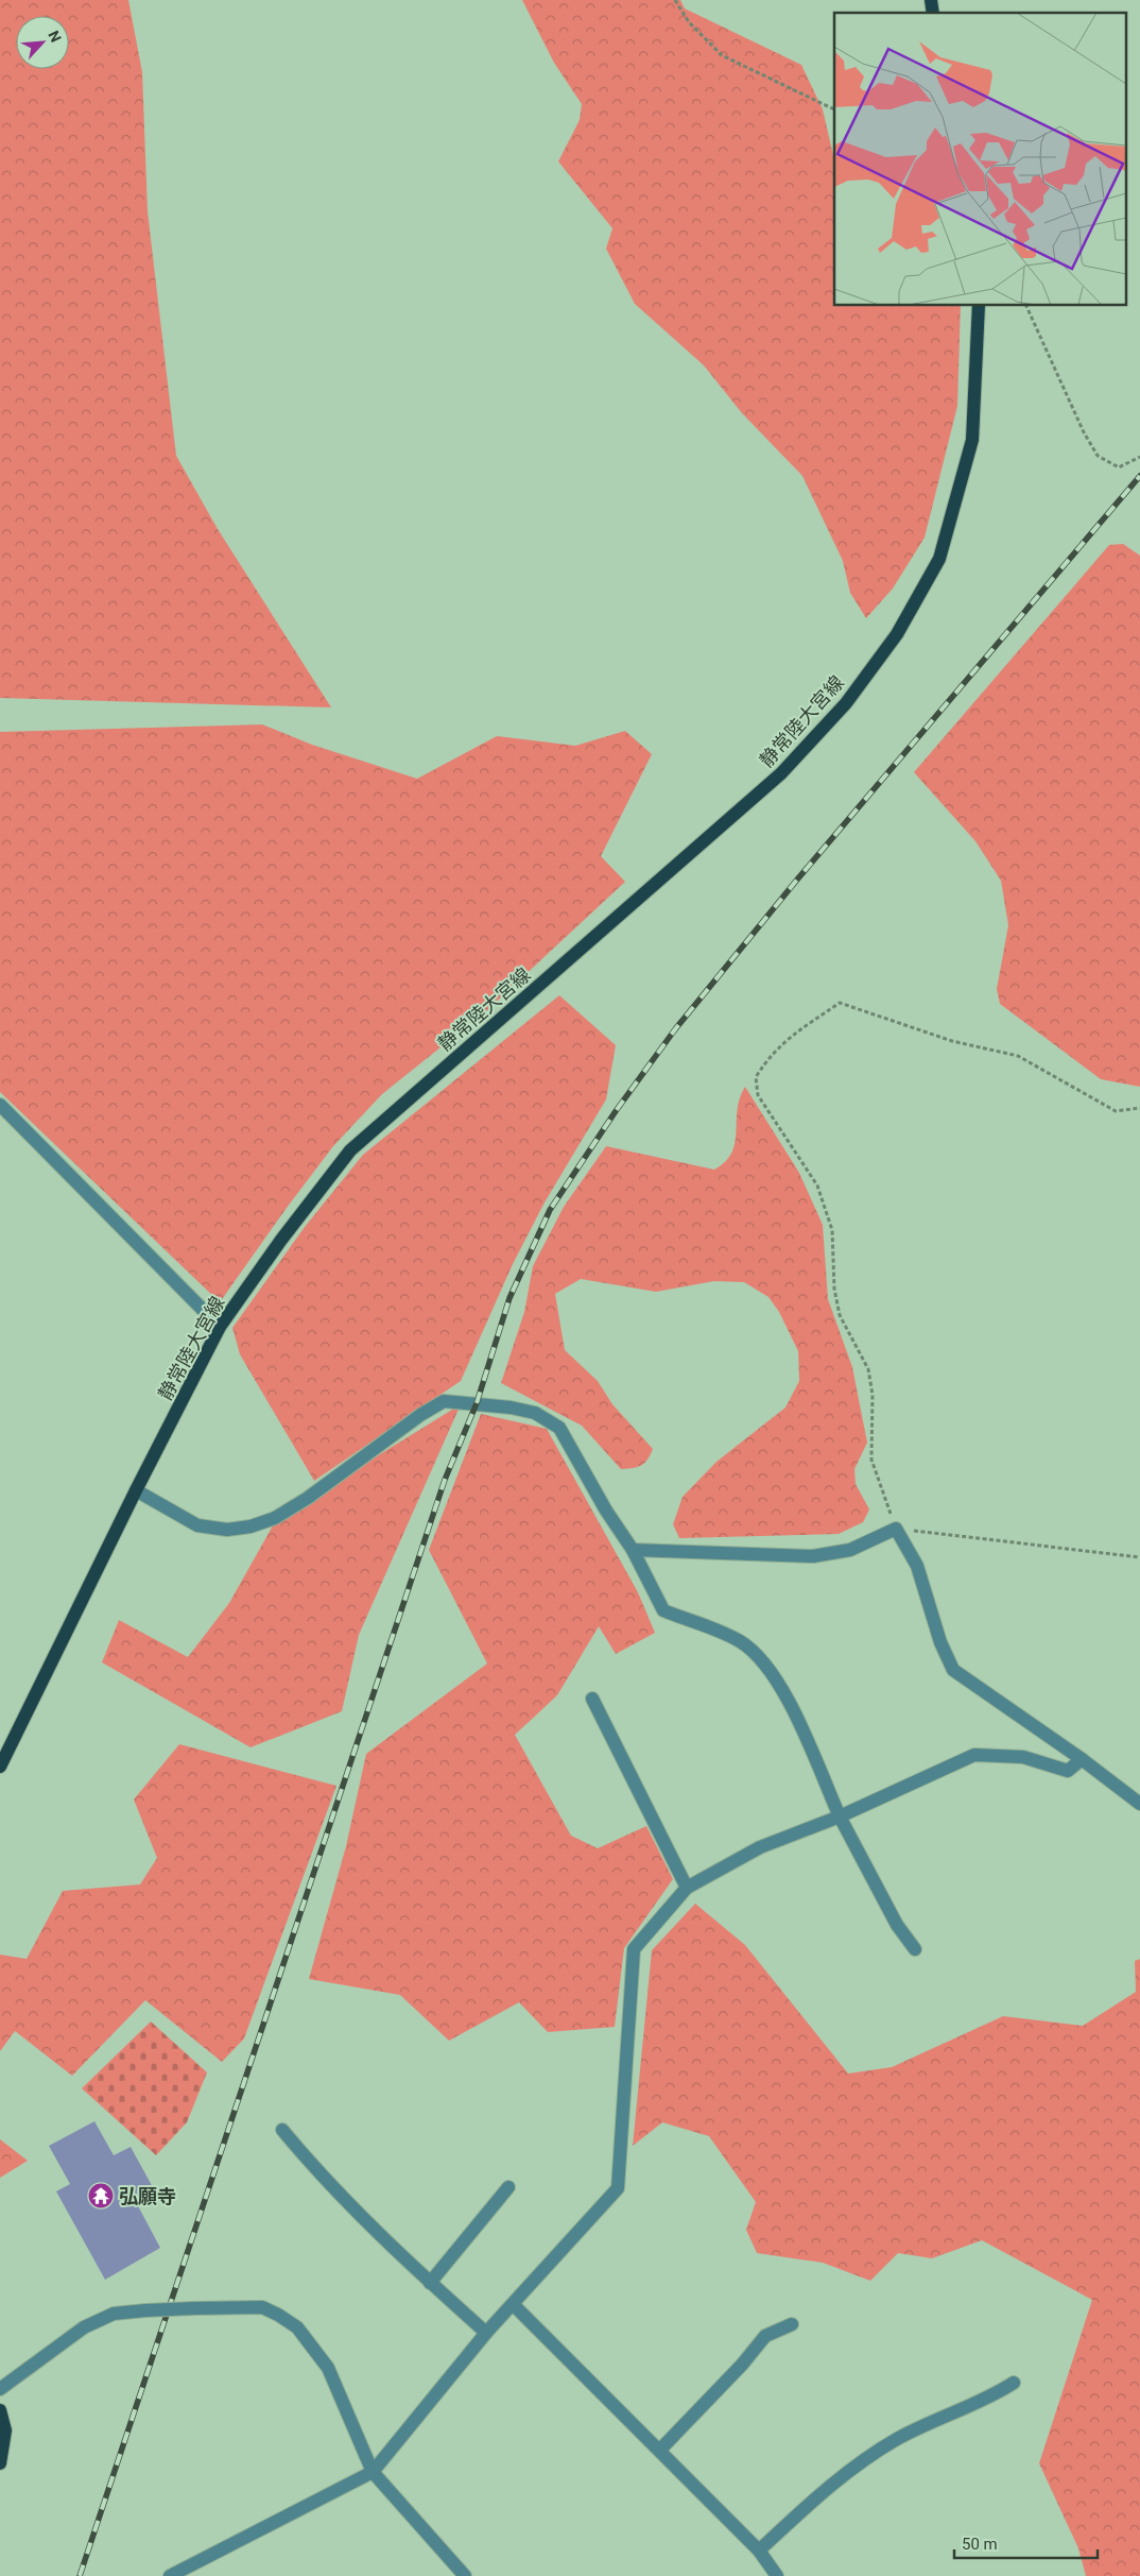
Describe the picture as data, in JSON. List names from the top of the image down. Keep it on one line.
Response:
{"streets":{"main road":["静常陸大宮線"]},"places":{"temple":["弘願寺"]},"scale_bar":"50 m","north":"top right"}
